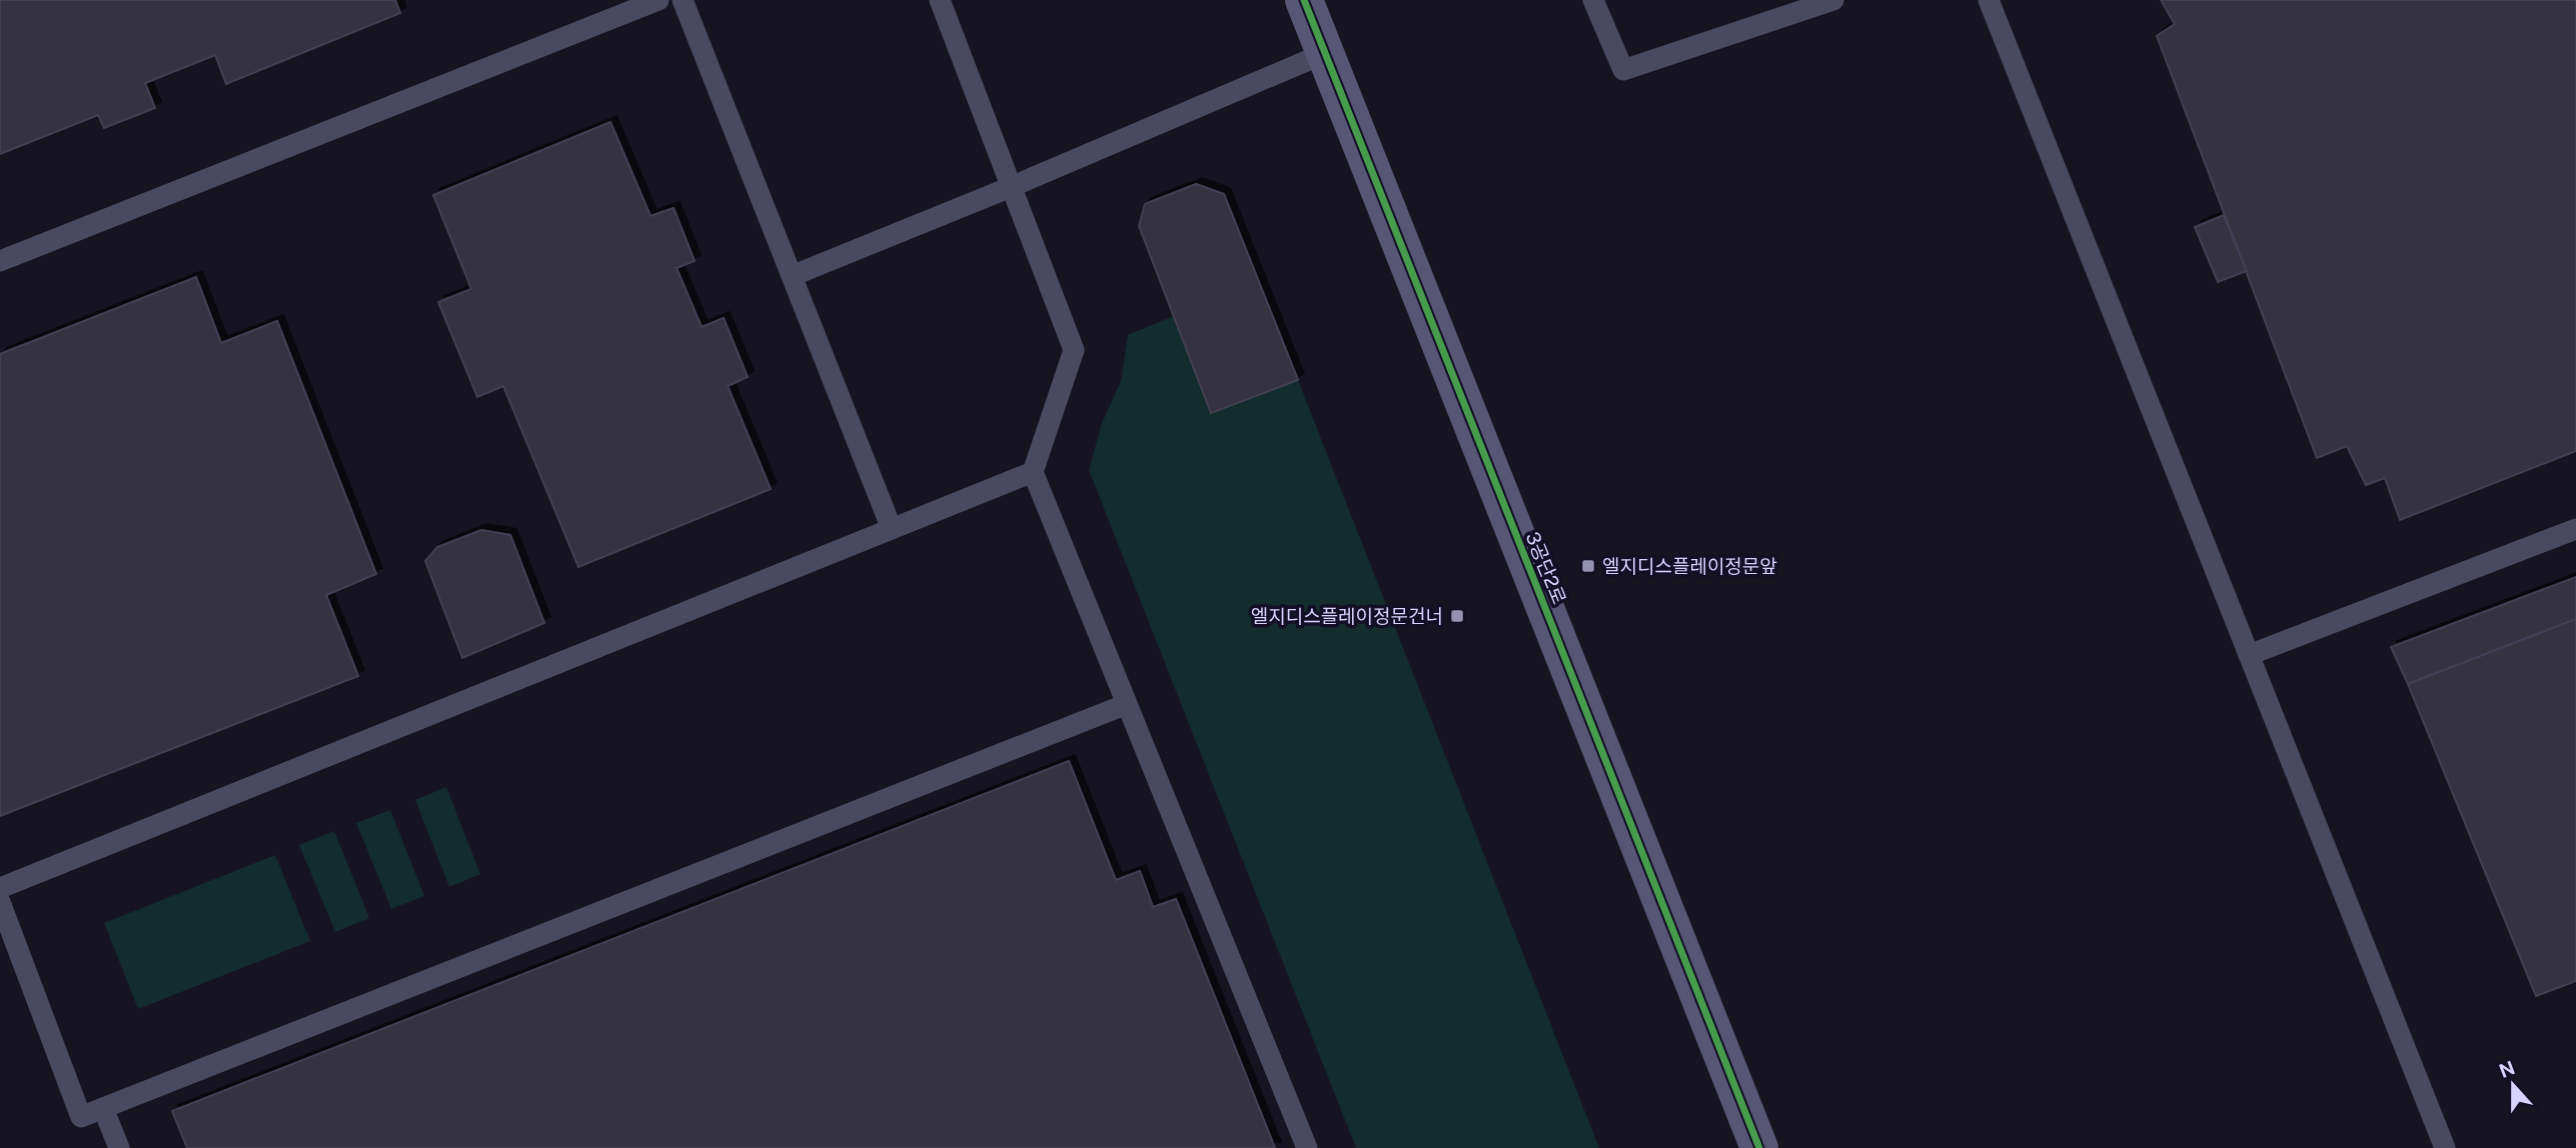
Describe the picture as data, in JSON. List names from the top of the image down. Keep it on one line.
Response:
{"streets":{"street":["3공단2로"]},"places":{"transit":["엘지디스플레이정문앞","엘지디스플레이정문건너"]},"north":"top"}
